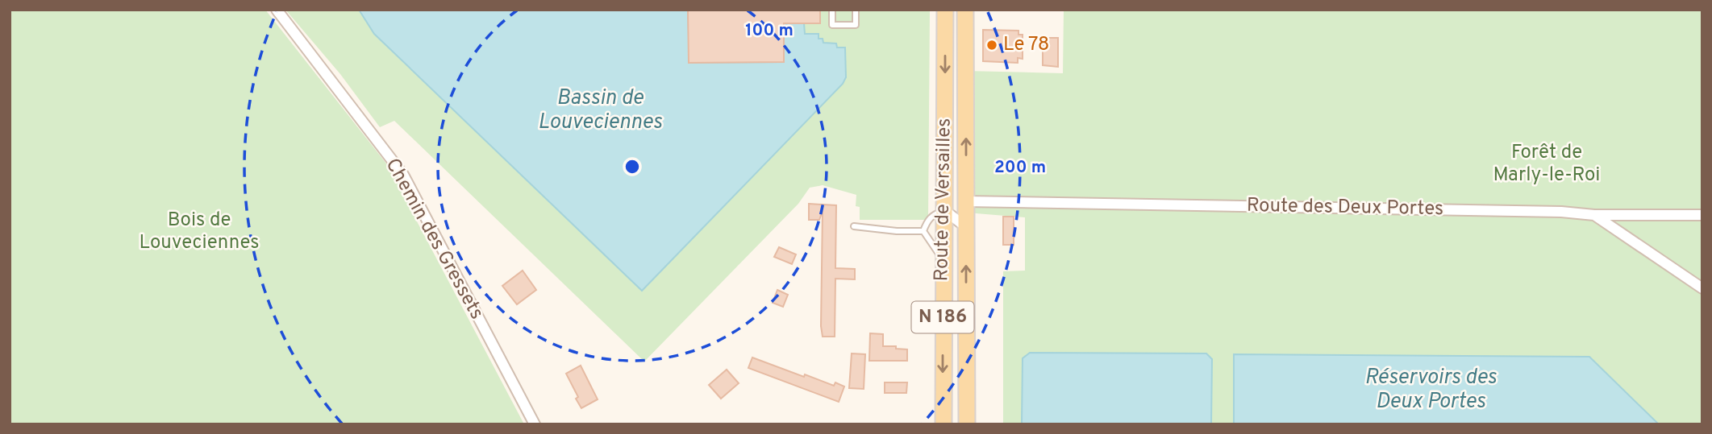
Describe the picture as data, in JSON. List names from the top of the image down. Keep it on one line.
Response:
{"streets":{"main road":["Route de Versailles","N 186"],"street":["Route des Deux Portes","Chemin des Gressets"]},"crossings":[["Route de Versailles","Route des Deux Portes"]],"water":["Bassin de Louveciennes","Réservoirs des Deux Portes"],"parks":["Forêt de Marly-le-Roi","Bois de Louveciennes"],"places":["Le 78"],"rings":["100 m","200 m"]}
